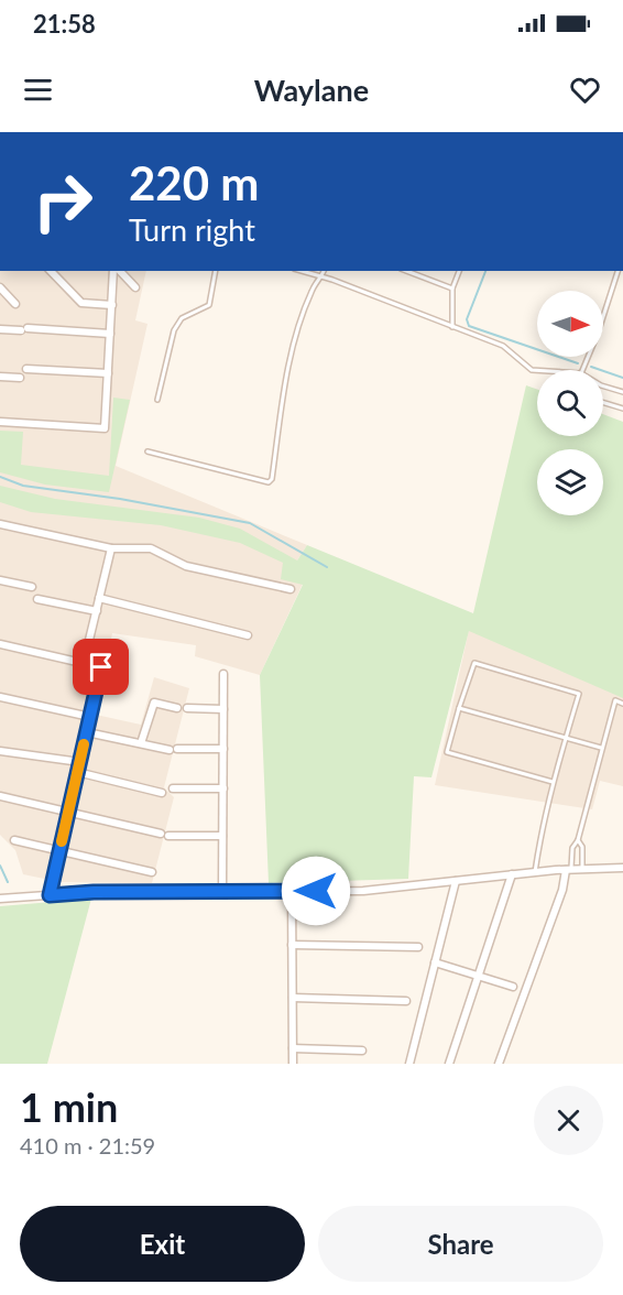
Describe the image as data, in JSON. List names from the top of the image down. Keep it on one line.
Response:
{"north":"right","page":{"status":"21:58","header":"Waylane","turn":["220 m","Turn right"],"heading":["1 min","410 m · 21:59"],"buttons":["Exit","Share"]}}
